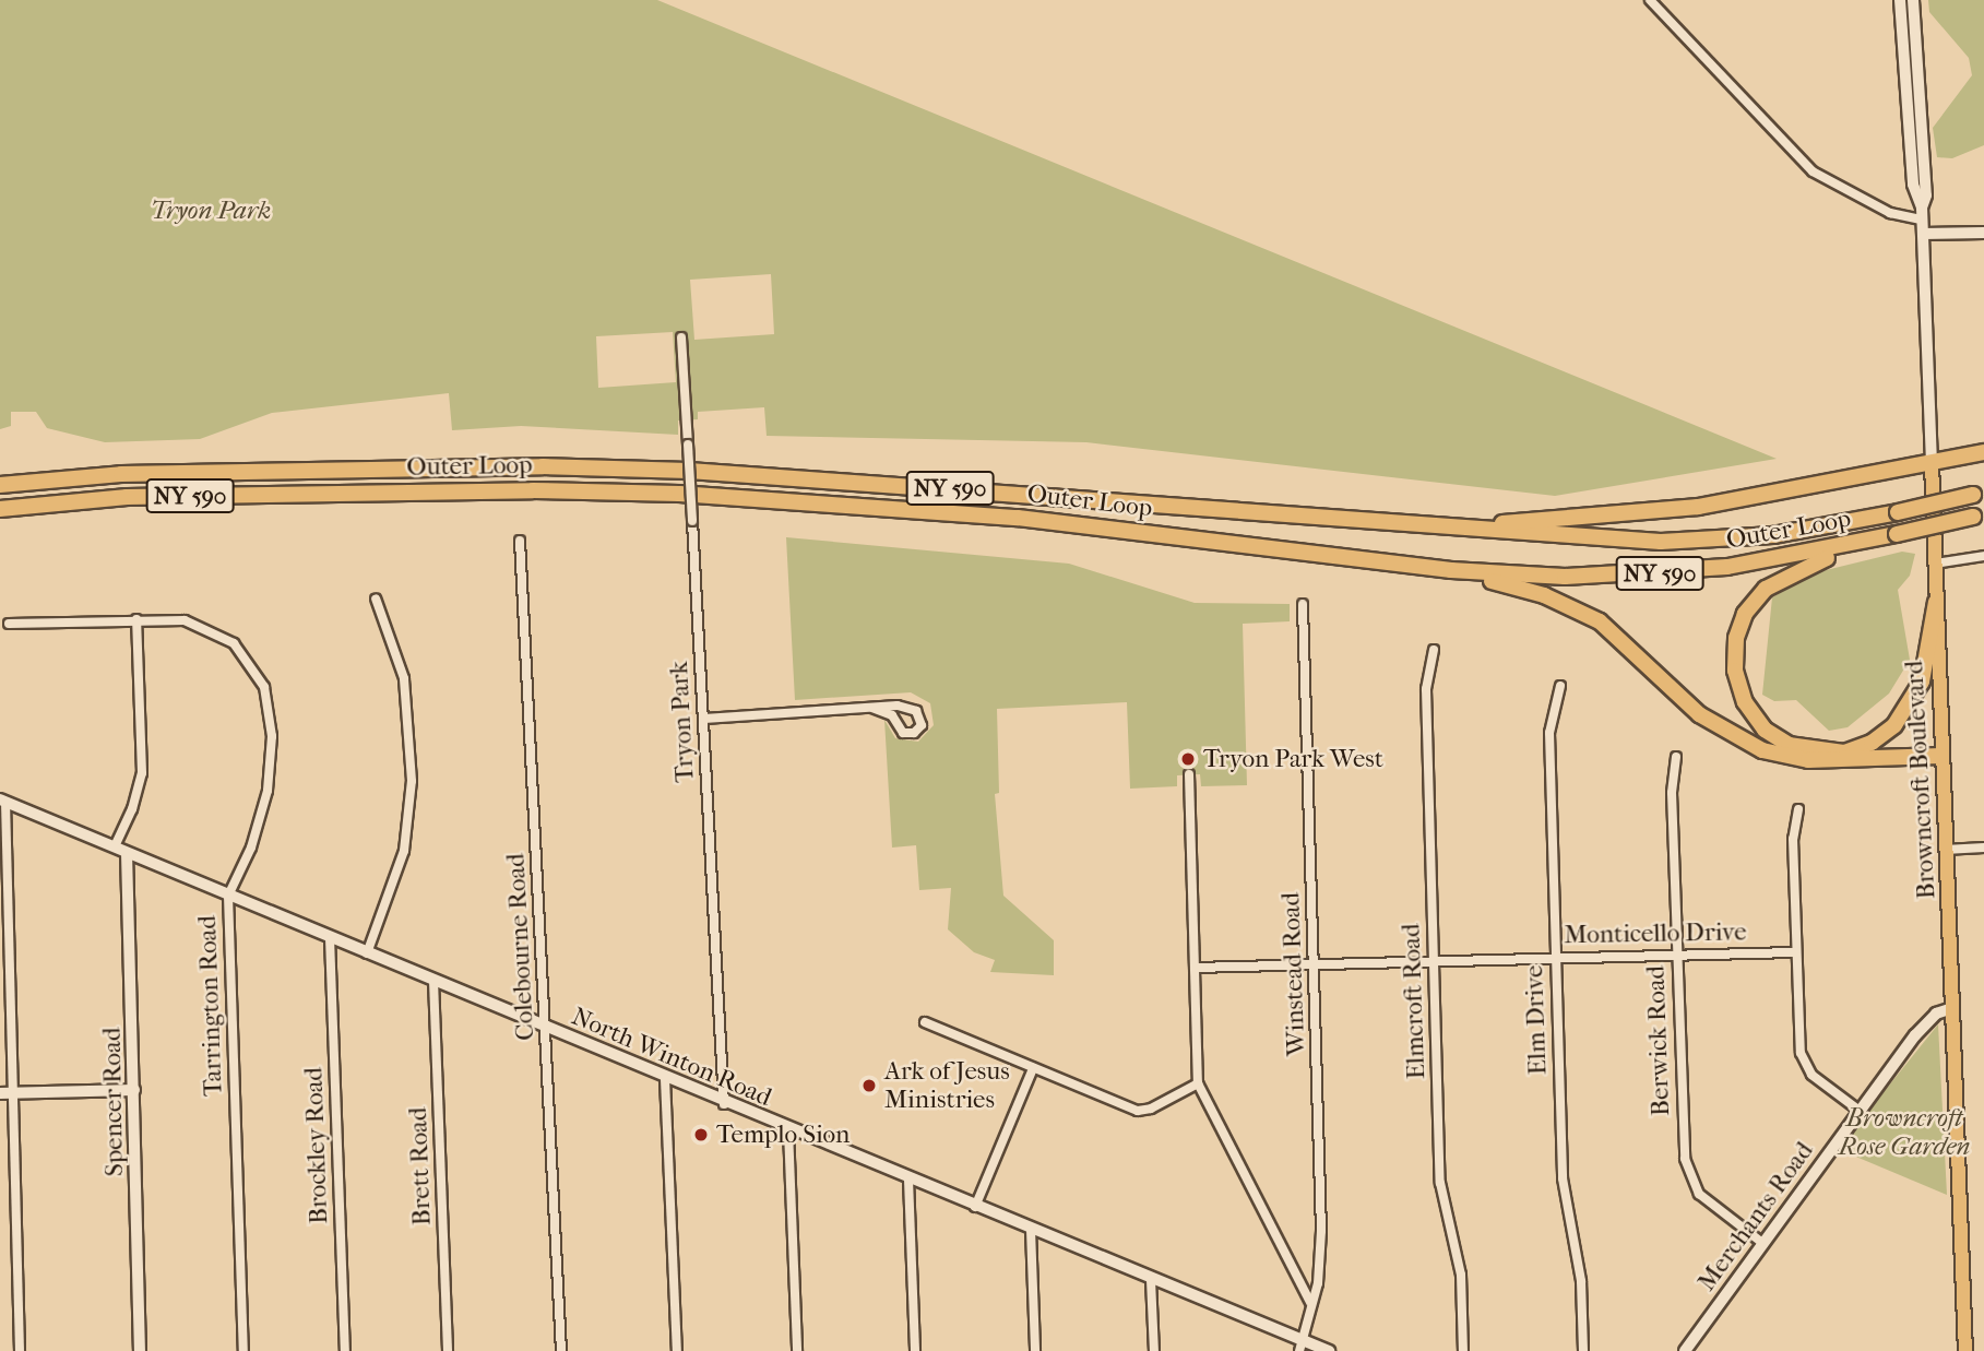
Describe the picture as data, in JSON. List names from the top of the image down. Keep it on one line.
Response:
{"streets":{"highway":["Outer Loop","NY 590"],"main road":["Browncroft Boulevard","North Winton Road"],"street":["Tryon Park","Monticello Drive","Colebourne Road","Winstead Road","Elmcroft Road","Tarrington Road","Elm Drive","Berwick Road","Spencer Road","Brockley Road","Brett Road","Merchants Road"]},"crossings":[["Tryon Park","North Winton Road"],["Browncroft Boulevard","Merchants Road"],["Monticello Drive","Winstead Road"],["Monticello Drive","Elmcroft Road"],["Monticello Drive","Elm Drive"],["Monticello Drive","Berwick Road"],["Colebourne Road","North Winton Road"],["Winstead Road","North Winton Road"],["Tarrington Road","North Winton Road"],["Berwick Road","Merchants Road"],["North Winton Road","Spencer Road"],["North Winton Road","Brockley Road"],["North Winton Road","Brett Road"]],"parks":["Tryon Park","Browncroft Rose Garden"],"places":["Tryon Park West","Ark of Jesus Ministries","Templo Sion"]}
